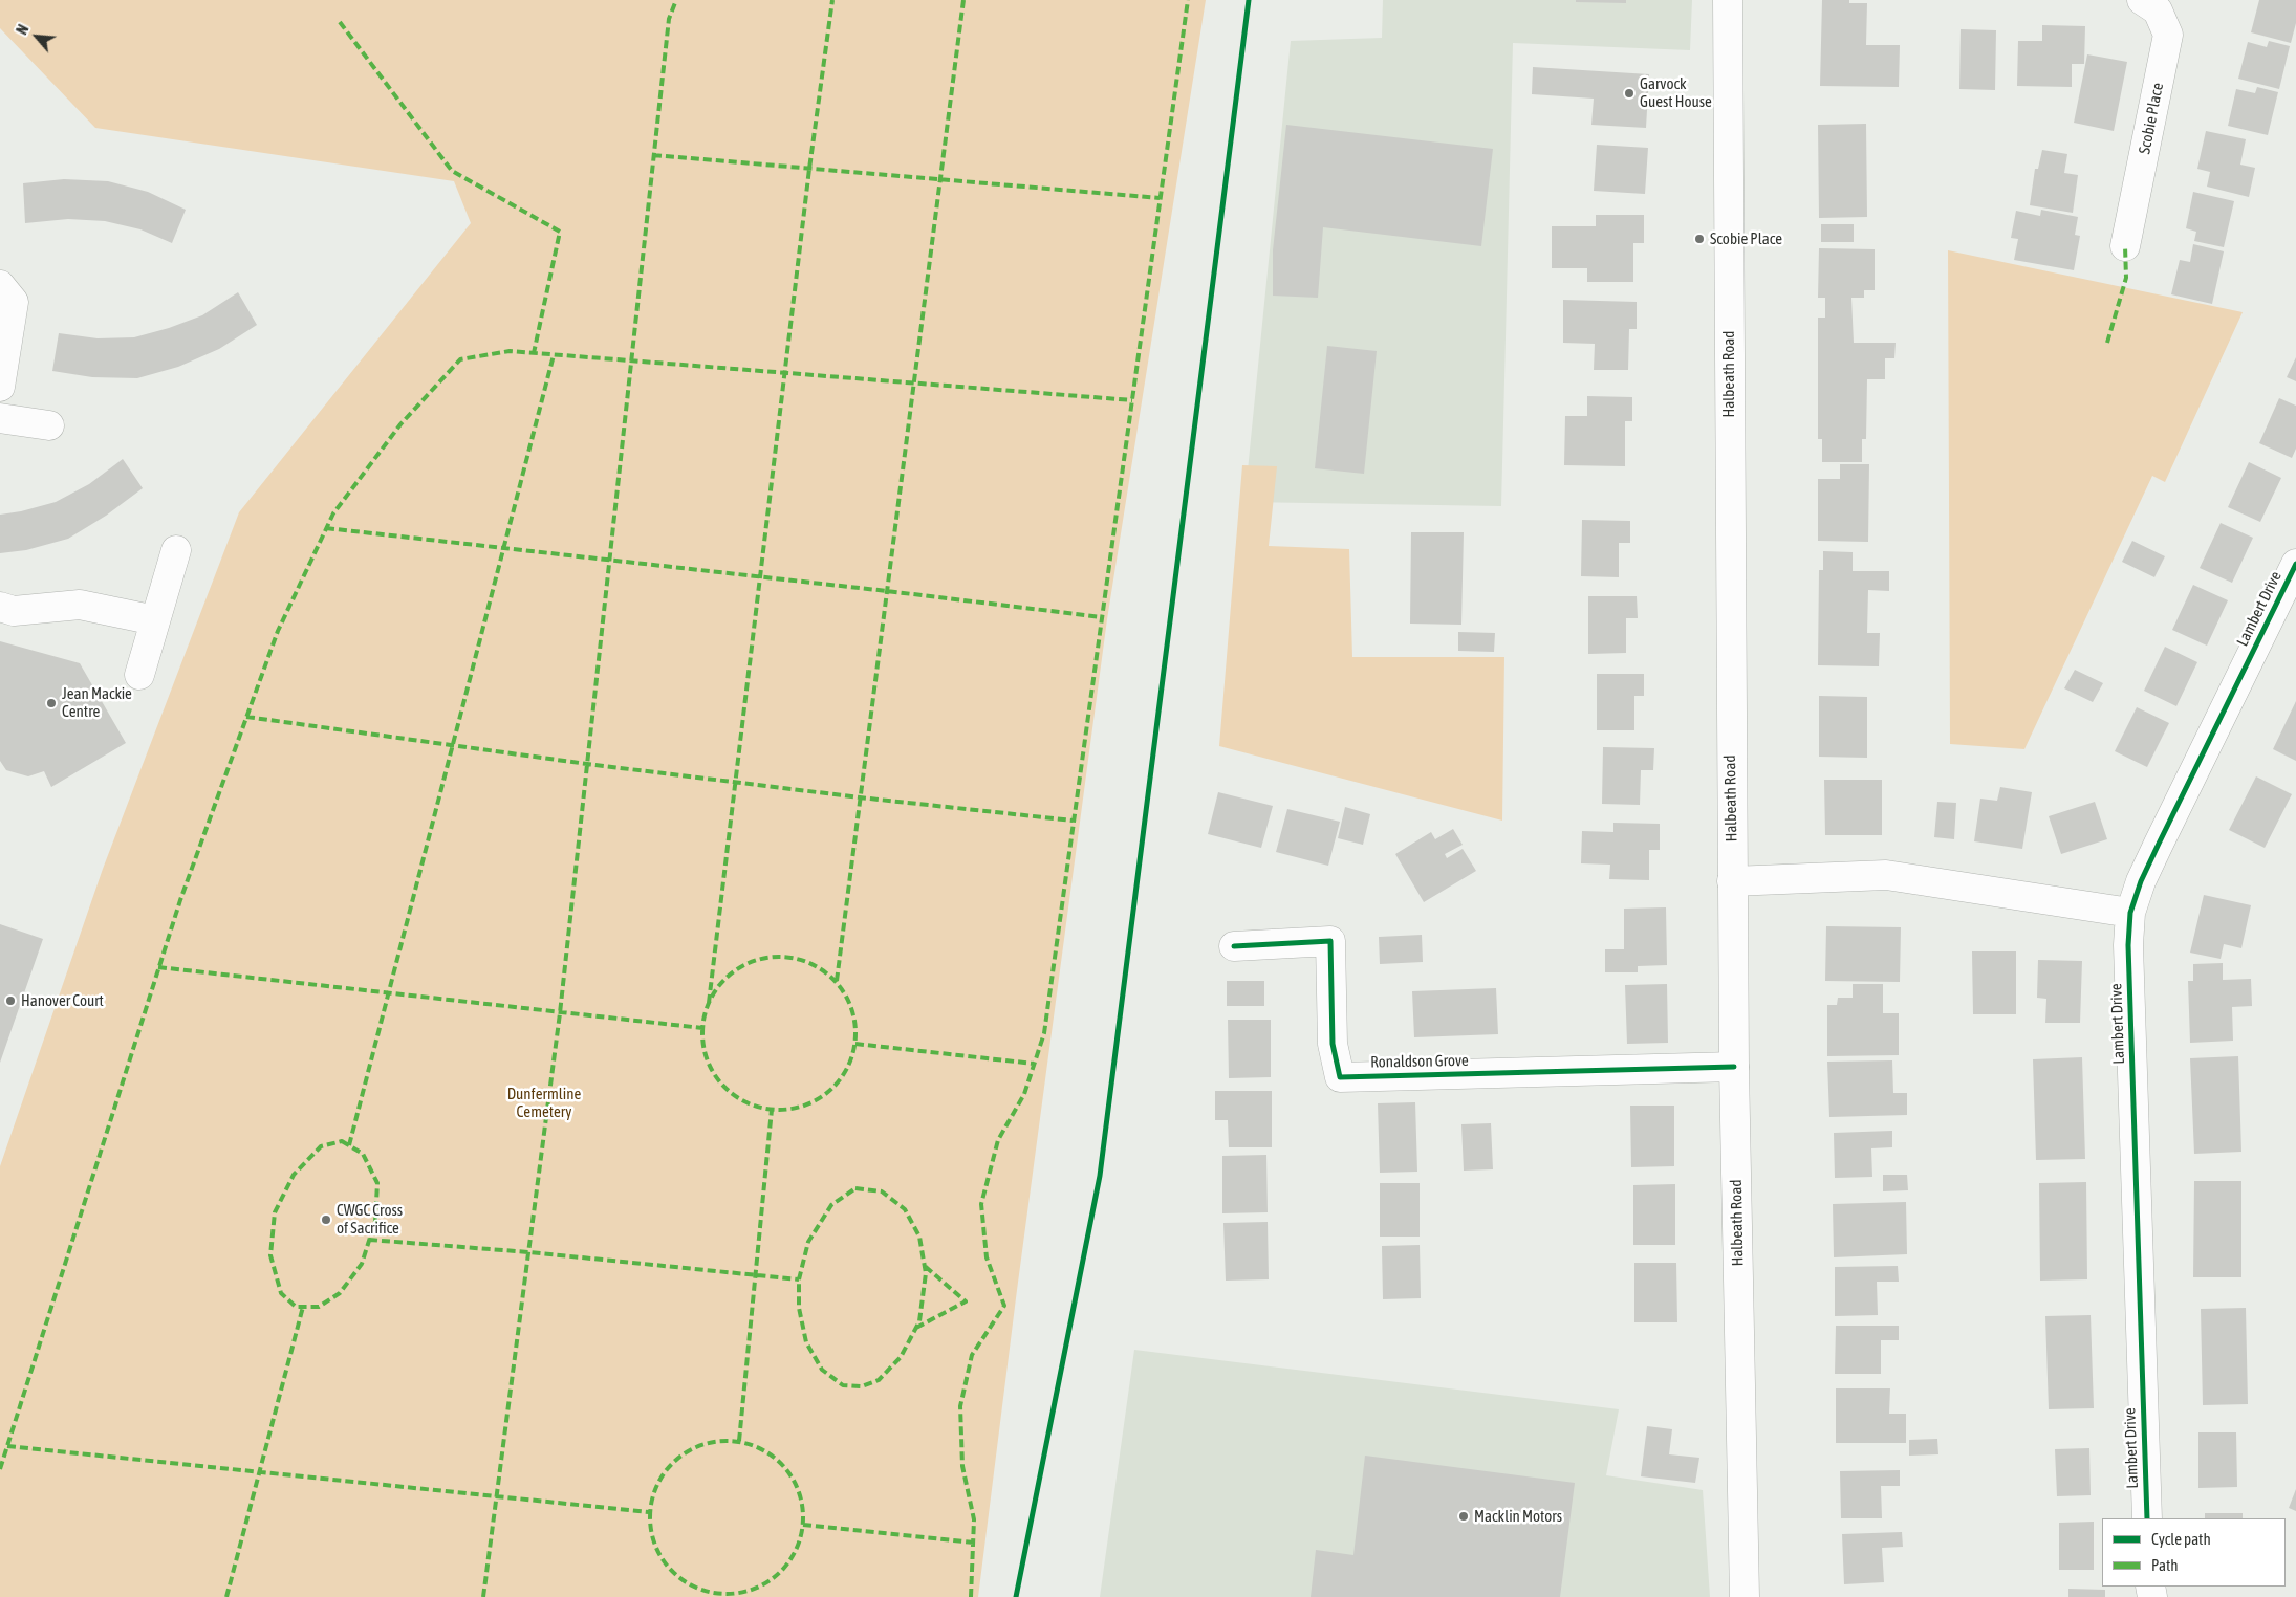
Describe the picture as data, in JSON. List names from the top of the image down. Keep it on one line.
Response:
{"streets":{"street":["Scobie Place","Halbeath Road","Lambert Drive","Ronaldson Grove"]},"crossings":[["Halbeath Road","Ronaldson Grove"]],"parks":["Dunfermline Cemetery"],"places":["Garvock Guest House","Scobie Place","Jean Mackie Centre","Hanover Court","CWGC Cross of Sacrifice","Macklin Motors"],"legend":["Cycle path","Path"],"north":"top left"}
